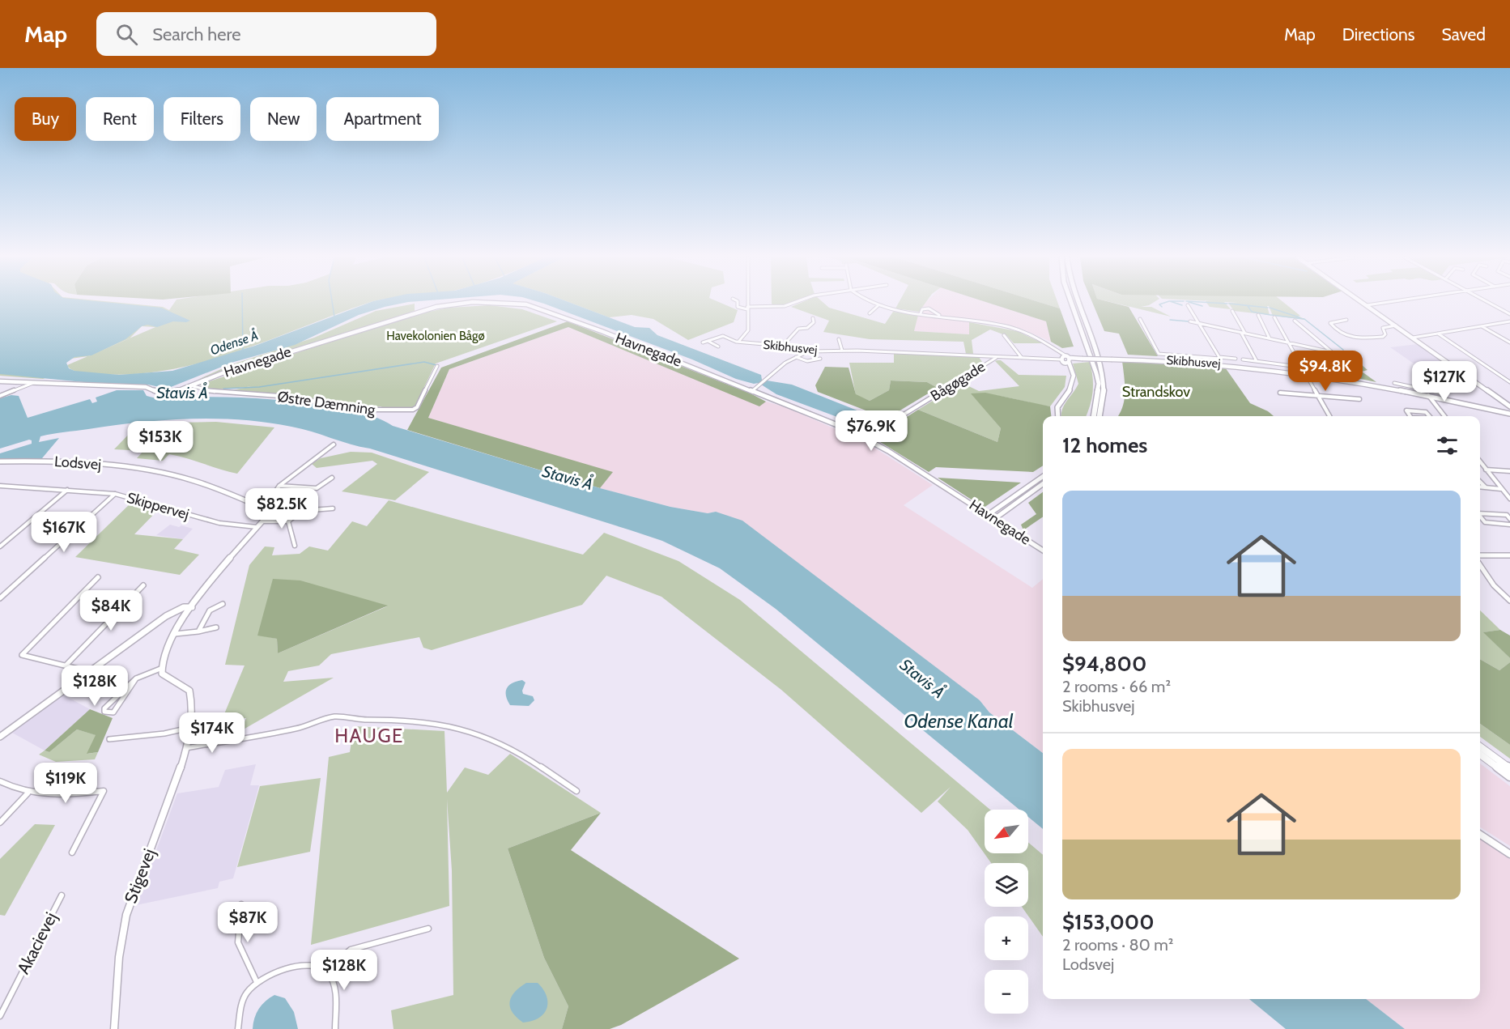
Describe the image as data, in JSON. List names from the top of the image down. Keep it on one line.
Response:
{"streets":{"street":["Skibhusvej","Havnegade","Bågøgade","Østre Dæmning","Lodsvej","Skippervej","Stigevej","Akacievej"]},"crossings":[["Skibhusvej","Bågøgade"],["Havnegade","Østre Dæmning"]],"districts":["HAUGE"],"water":["Odense Å","Stavis Å","Odense Kanal"],"parks":["Havekolonien Bågø","Strandskov"],"north":"bottom left","page":{"header":"Map","search":"Search here","nav":["Map","Directions","Saved"],"chip":["Buy","Rent","Filters","New","Apartment"],"price":["$94.8K","$127K","$76.9K","$153K","$82.5K","$167K","$84K","$128K","$174K","$119K","$87K","$128K"],"heading":"12 homes","list":[{"name":"$94,800","note":"2 rooms · 66 m² · Skibhusvej"},{"name":"$153,000","note":"2 rooms · 80 m² · Lodsvej"}],"map_buttons":["+","−"]}}
